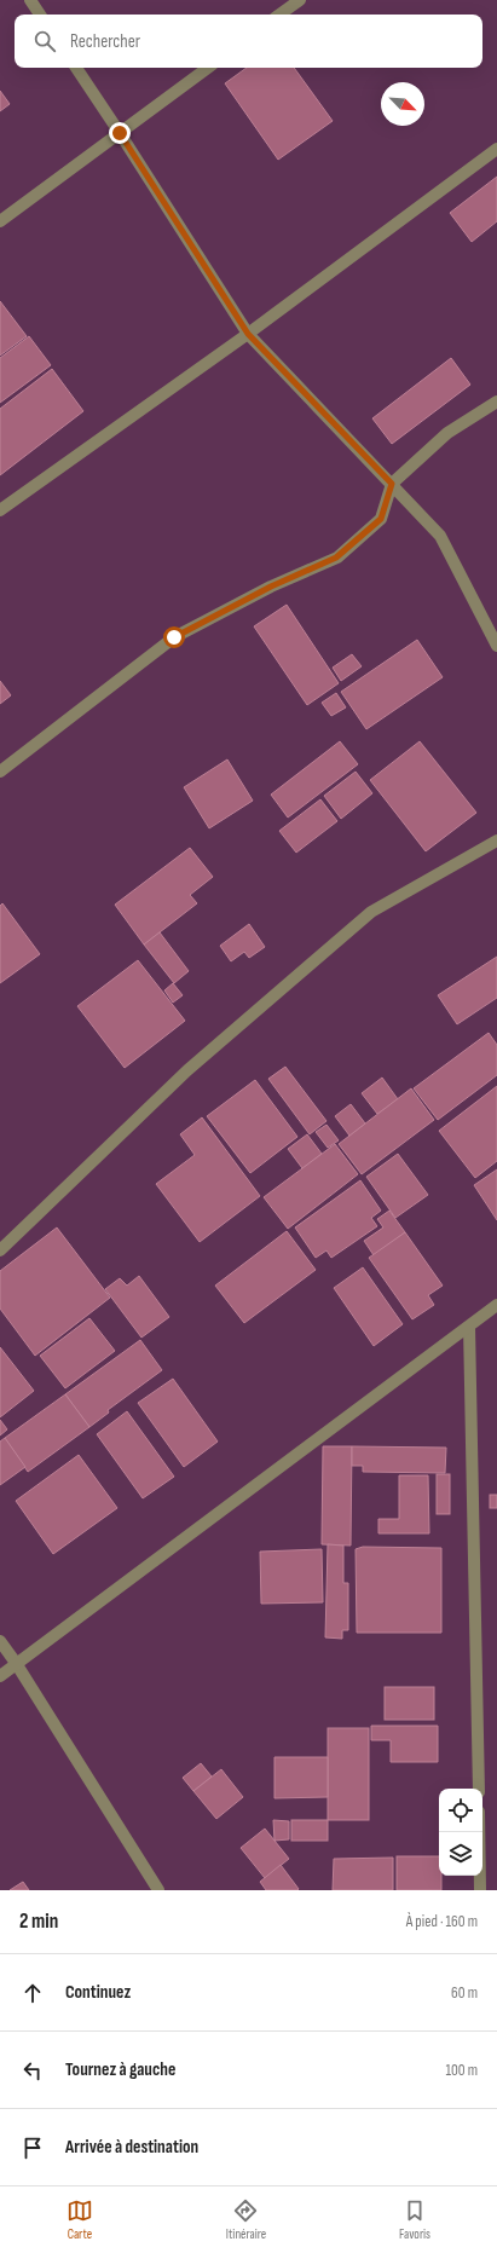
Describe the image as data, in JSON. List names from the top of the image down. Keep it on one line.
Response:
{"north":"bottom right","page":{"search":"Rechercher","heading":["2 min","À pied · 160 m"],"list":[["Continuez","60 m"],["Tournez à gauche","100 m"],"Arrivée à destination"],"nav":["Carte","Itinéraire","Favoris"]}}
